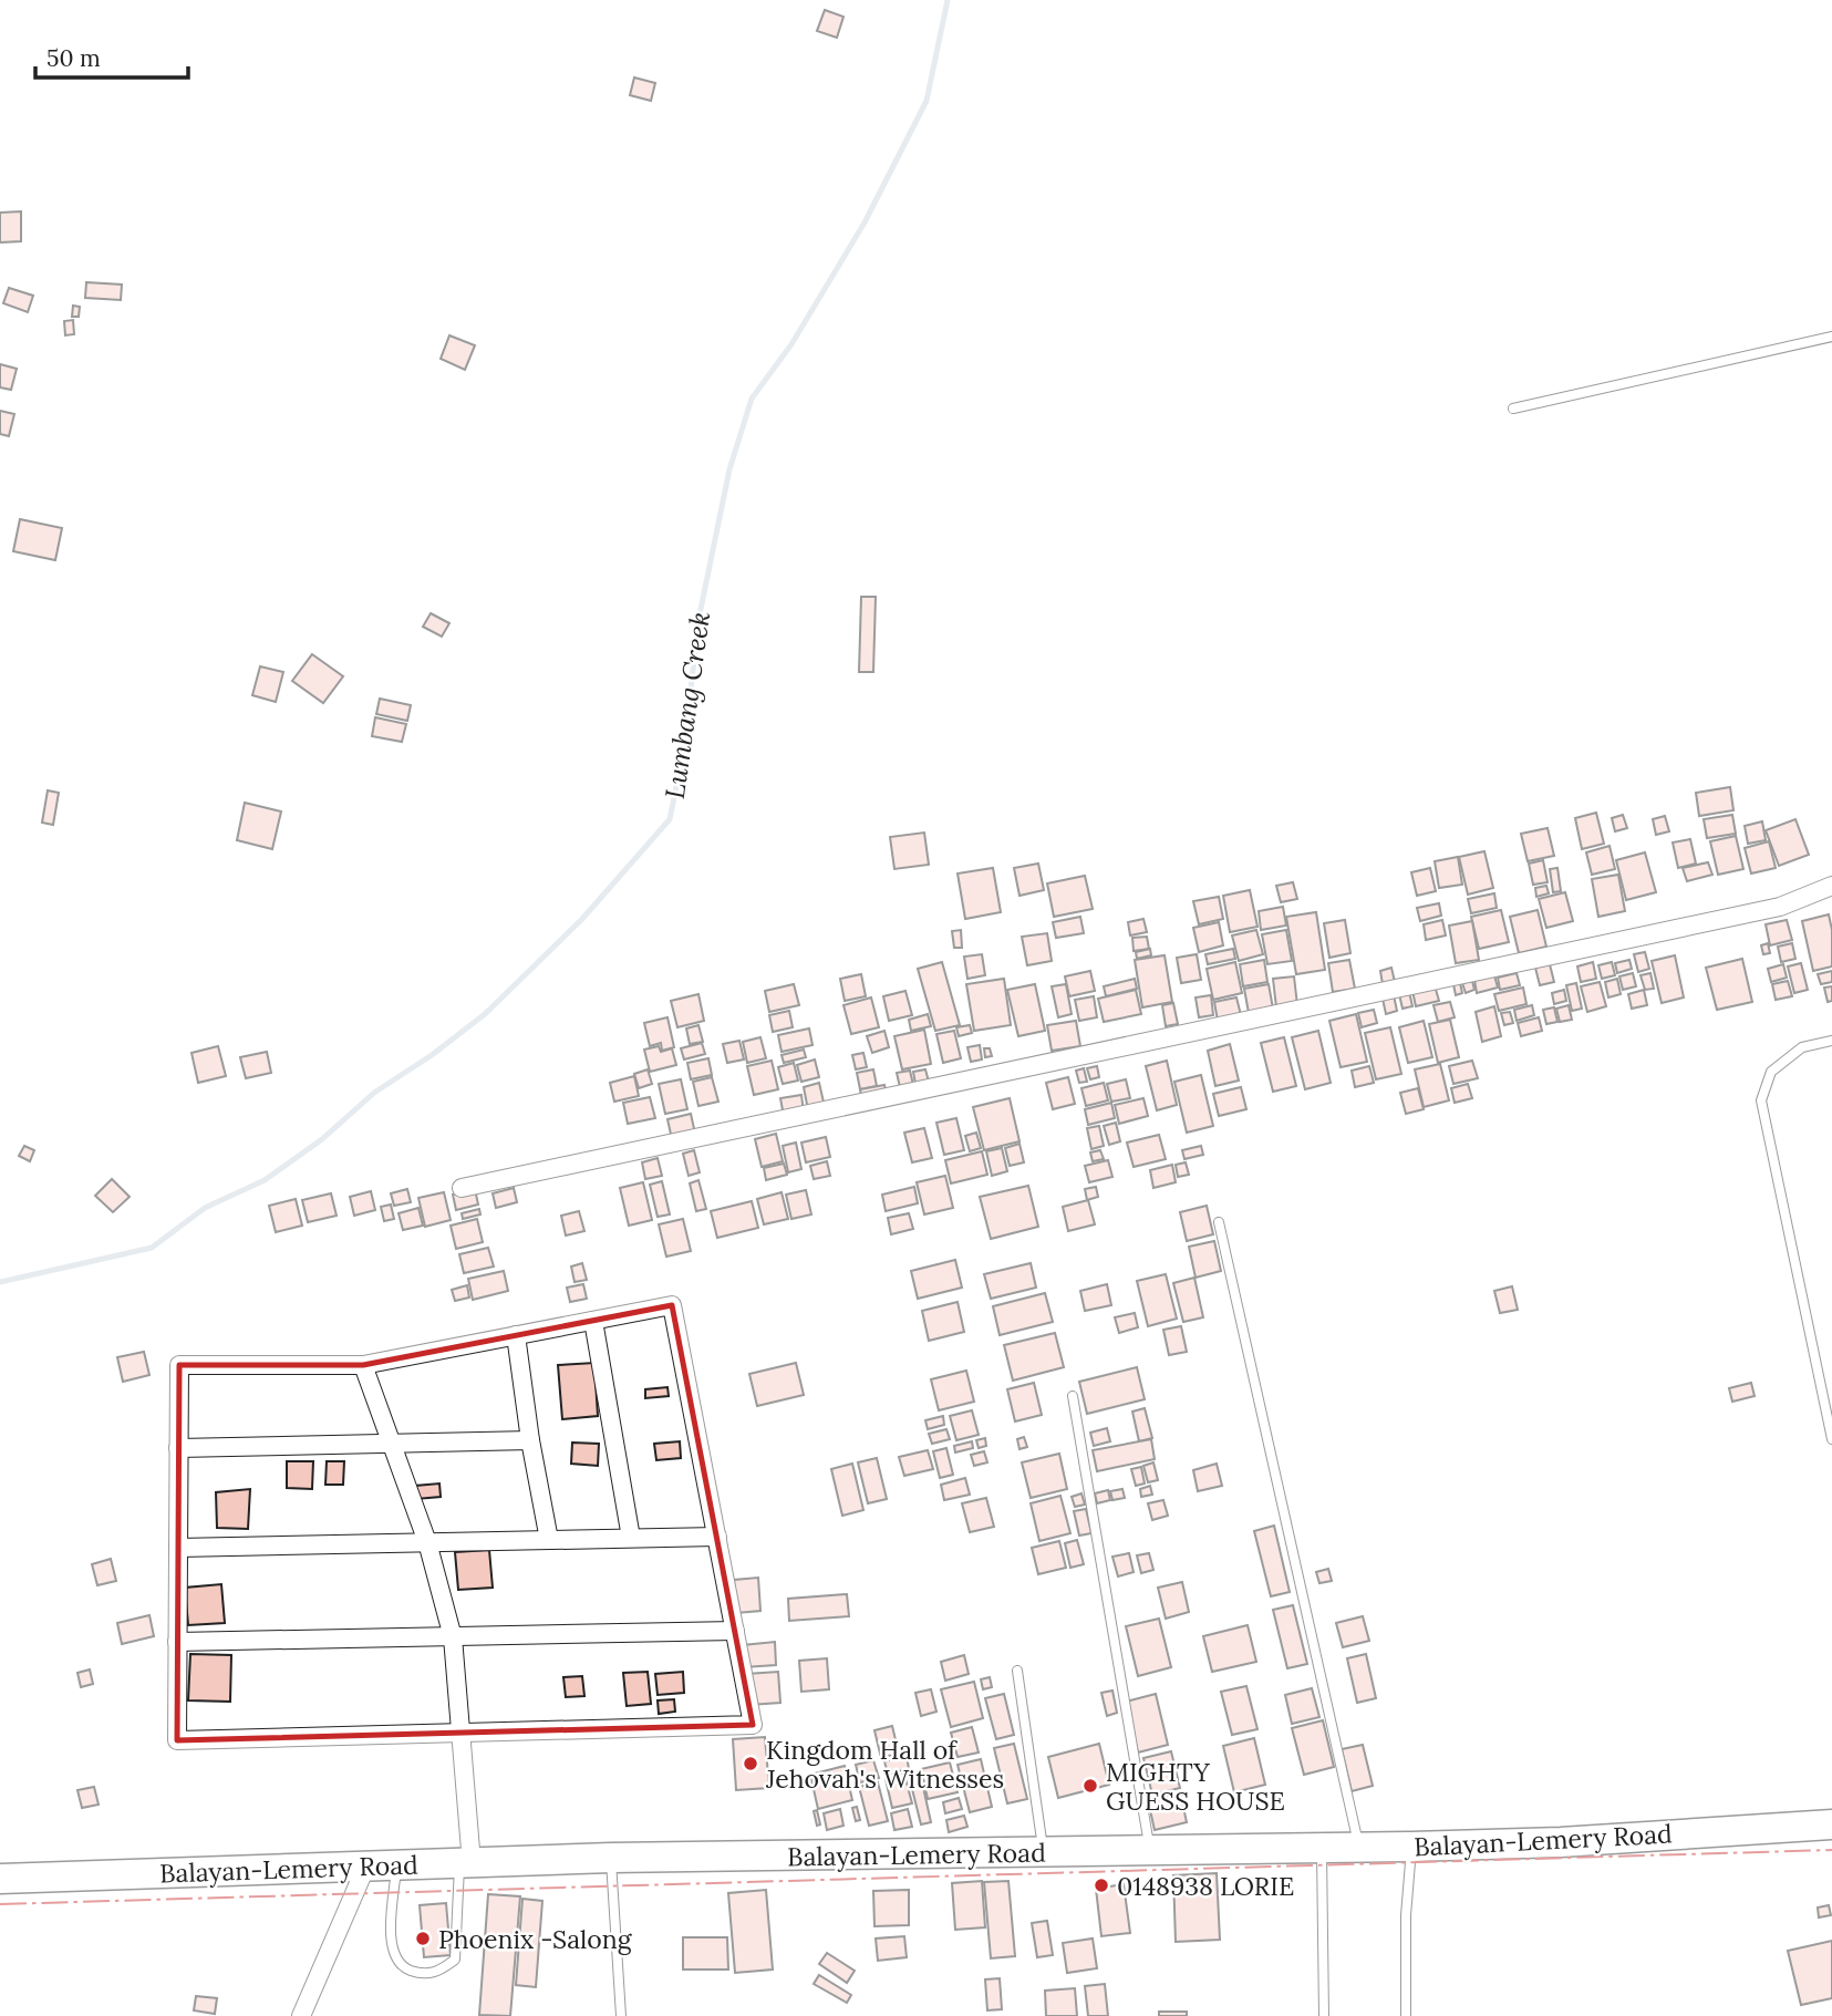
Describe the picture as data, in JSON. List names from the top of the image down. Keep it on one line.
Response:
{"streets":{"main road":["Balayan-Lemery Road"]},"water":["Lumbang Creek"],"places":["Kingdom Hall of Jehovah's Witnesses","MIGHTY GUESS HOUSE","0148938 LORIE","Phoenix -Salong"],"scale_bar":"50 m"}
